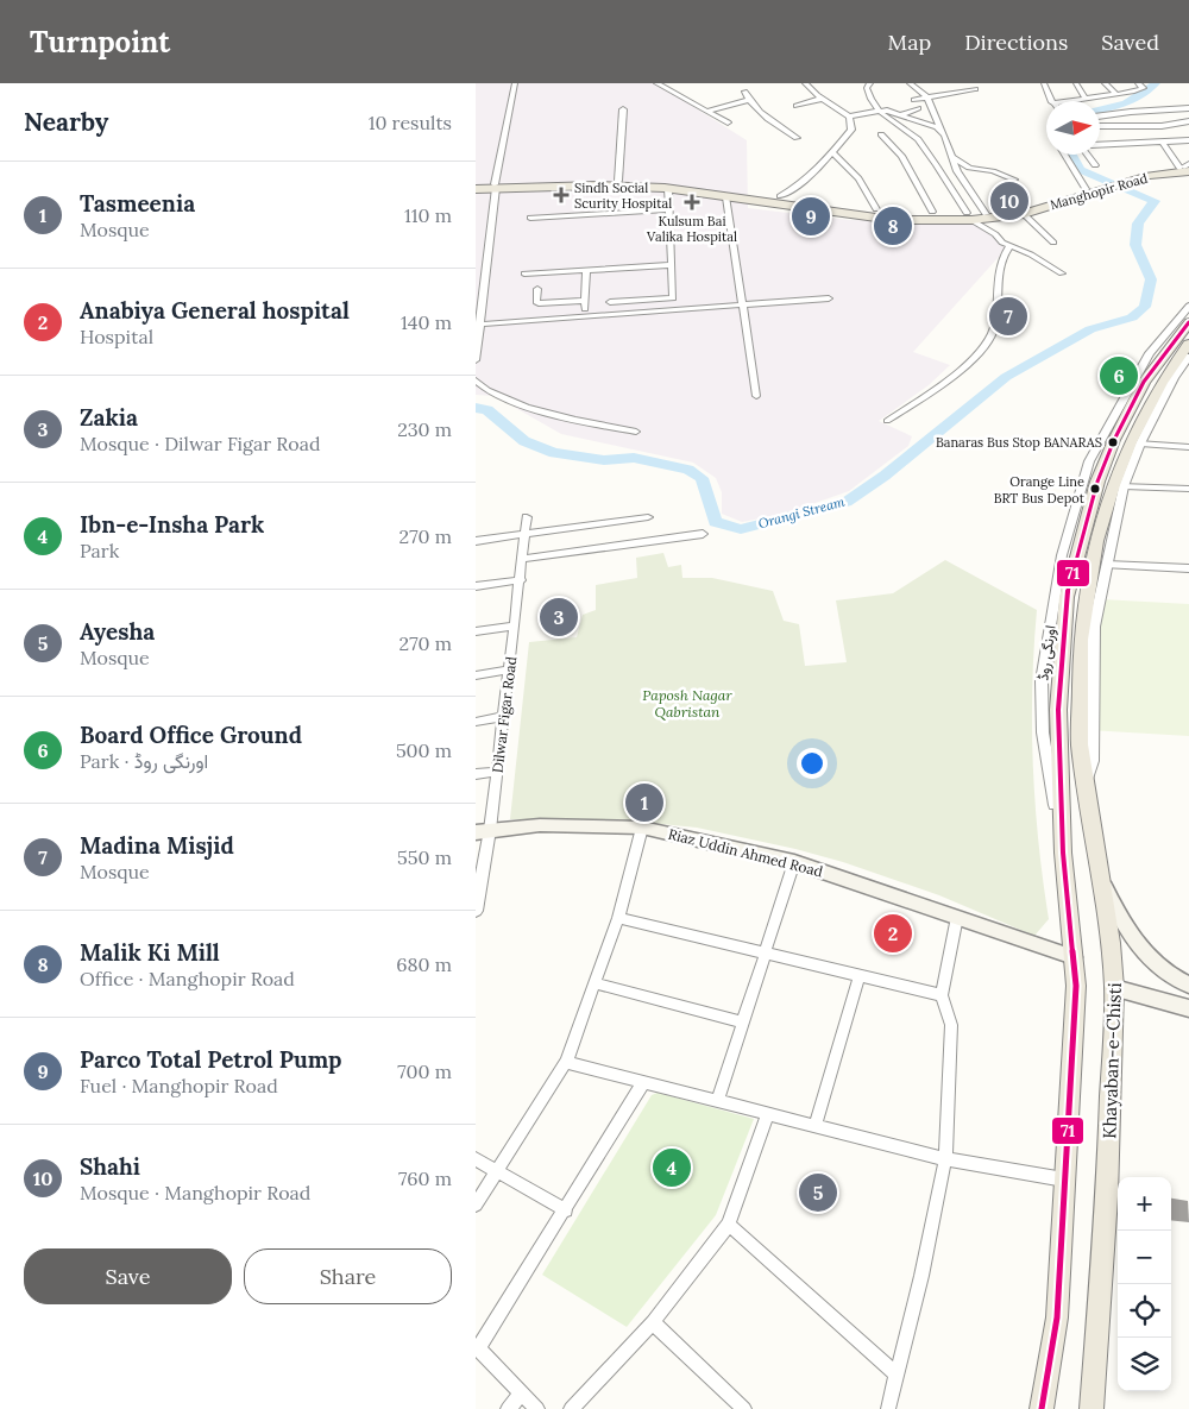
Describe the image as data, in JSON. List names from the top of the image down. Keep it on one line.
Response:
{"streets":{"main road":["Manghopir Road","Riaz Uddin Ahmed Road","Khayaban-e-Chisti"],"street":["اورنگی روڈ","Dilwar Figar Road"]},"crossings":[["Dilwar Figar Road","Riaz Uddin Ahmed Road"]],"water":["Orangi Stream"],"parks":["Paposh Nagar Qabristan"],"places":{"health":["Sindh Social Scurity Hospital","Kulsum Bai Valika Hospital"],"other":["Banaras Bus Stop BANARAS","Orange Line BRT Bus Depot"]},"lines":["transit line 71"],"north":"right","page":{"header":"Turnpoint","nav":["Map","Directions","Saved"],"heading":["Nearby","10 results"],"list":[{"mark":"1","name":"Tasmeenia","note":"Mosque","value":"110 m"},{"mark":"2","name":"Anabiya General hospital","note":"Hospital","value":"140 m"},{"mark":"3","name":"Zakia","note":"Mosque · Dilwar Figar Road","value":"230 m"},{"mark":"4","name":"Ibn-e-Insha Park","note":"Park","value":"270 m"},{"mark":"5","name":"Ayesha","note":"Mosque","value":"270 m"},{"mark":"6","name":"Board Office Ground","note":"Park · اورنگی روڈ","value":"500 m"},{"mark":"7","name":"Madina Misjid","note":"Mosque","value":"550 m"},{"mark":"8","name":"Malik Ki Mill","note":"Office · Manghopir Road","value":"680 m"},{"mark":"9","name":"Parco Total Petrol Pump","note":"Fuel · Manghopir Road","value":"700 m"},{"mark":"10","name":"Shahi","note":"Mosque · Manghopir Road","value":"760 m"}],"pins":["10","9","8","7","6","3","1","2","4","5"],"map_buttons":["+","−"],"buttons":["Save","Share"]}}
